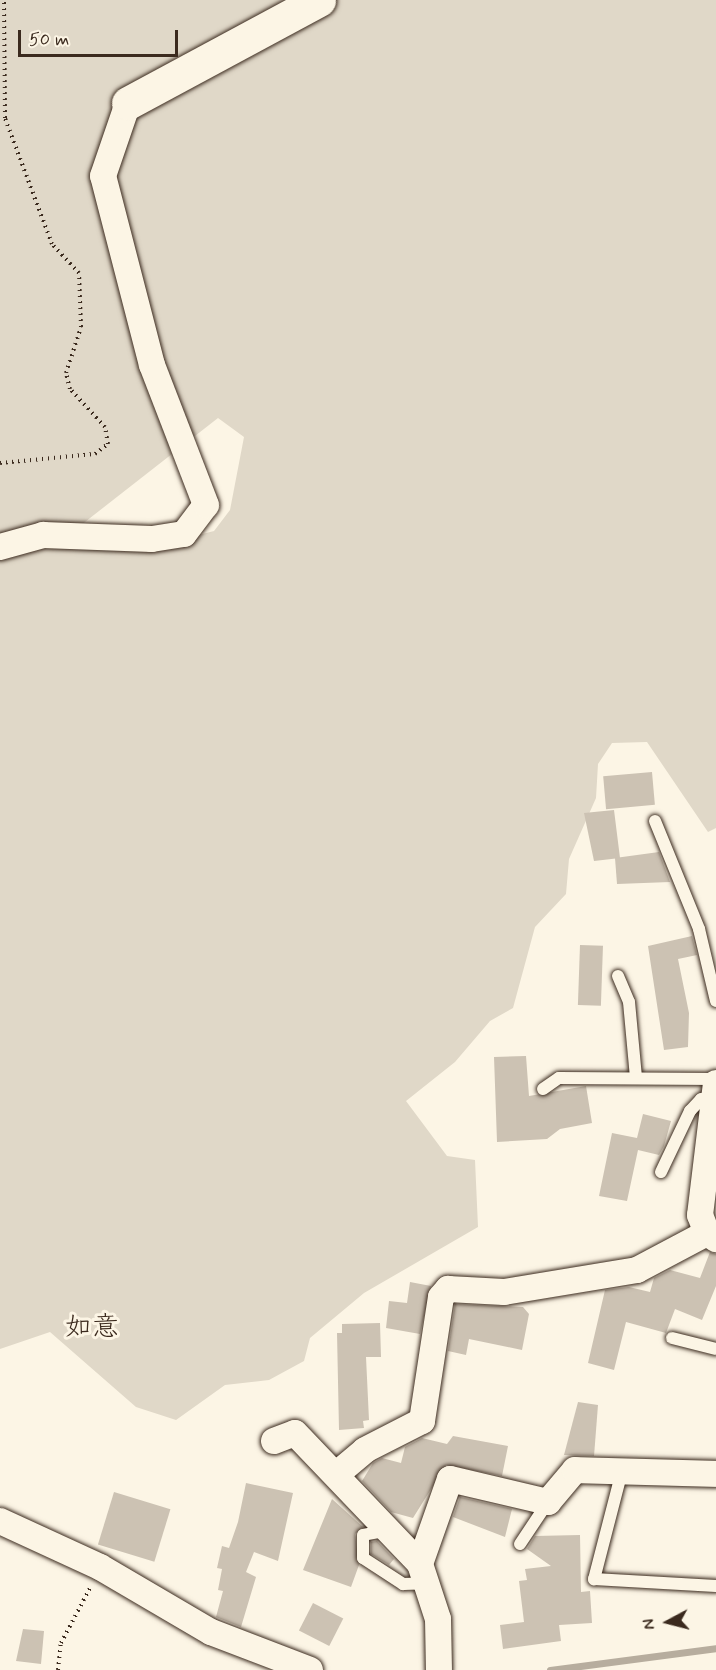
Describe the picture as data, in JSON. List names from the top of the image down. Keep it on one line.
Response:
{"districts":["如意"],"scale_bar":"50 m","north":"left"}
